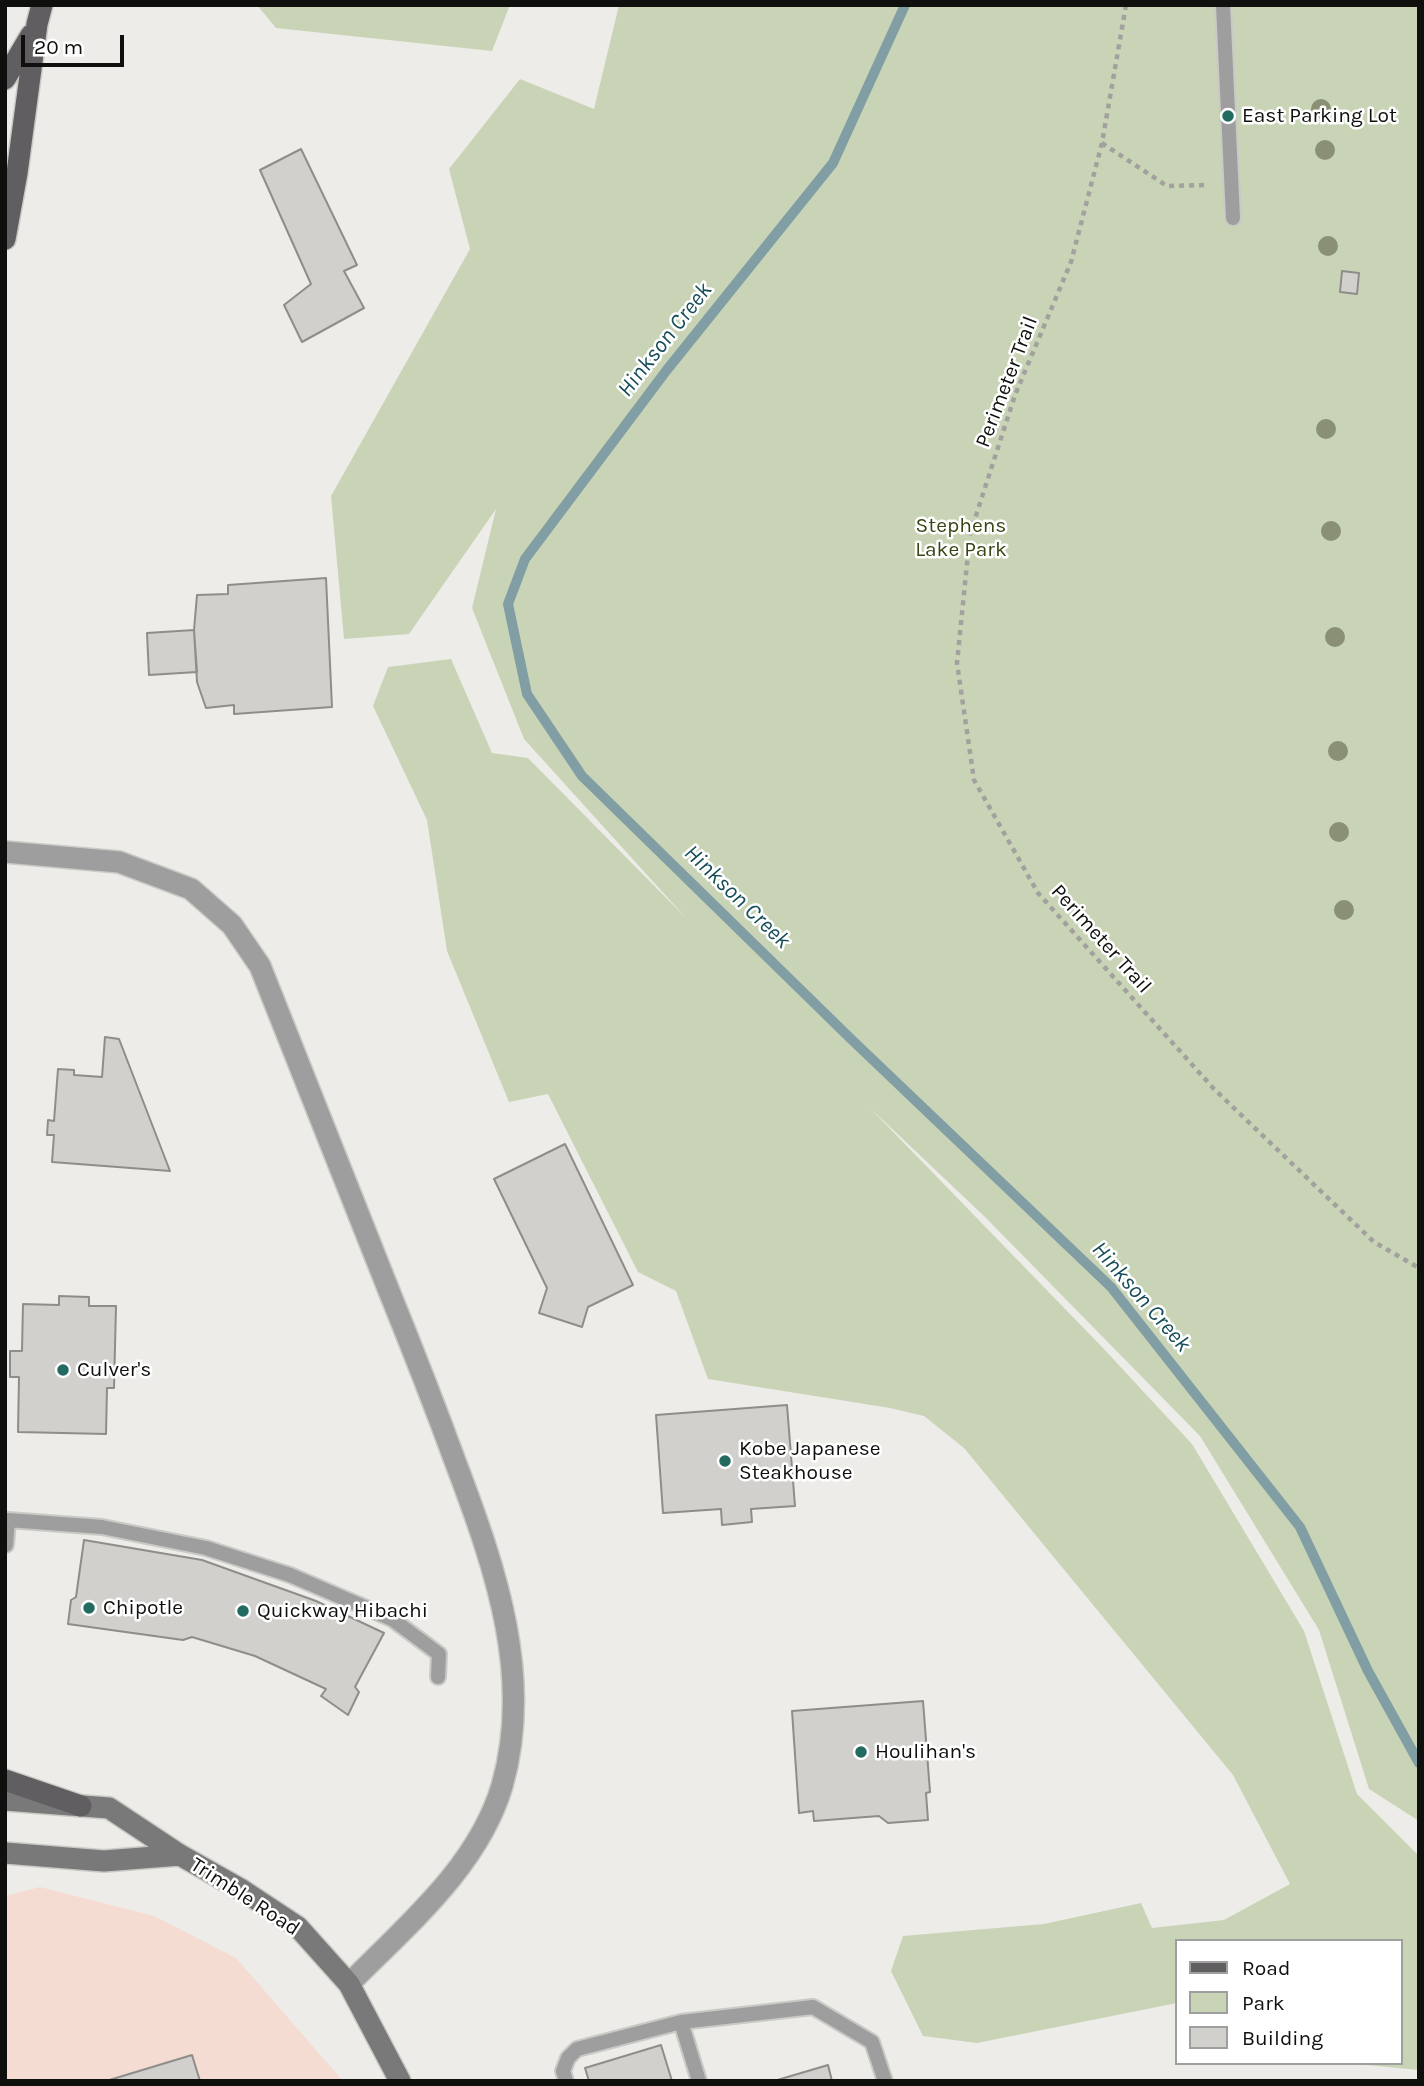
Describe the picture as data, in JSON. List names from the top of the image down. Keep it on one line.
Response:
{"streets":{"street":["Trimble Road"],"path":["Perimeter Trail"]},"water":["Hinkson Creek"],"parks":["Stephens Lake Park"],"places":["East Parking Lot","Culver's","Kobe Japanese Steakhouse","Chipotle","Quickway Hibachi","Houlihan's"],"legend":["Road","Park","Building"],"scale_bar":"20 m"}
